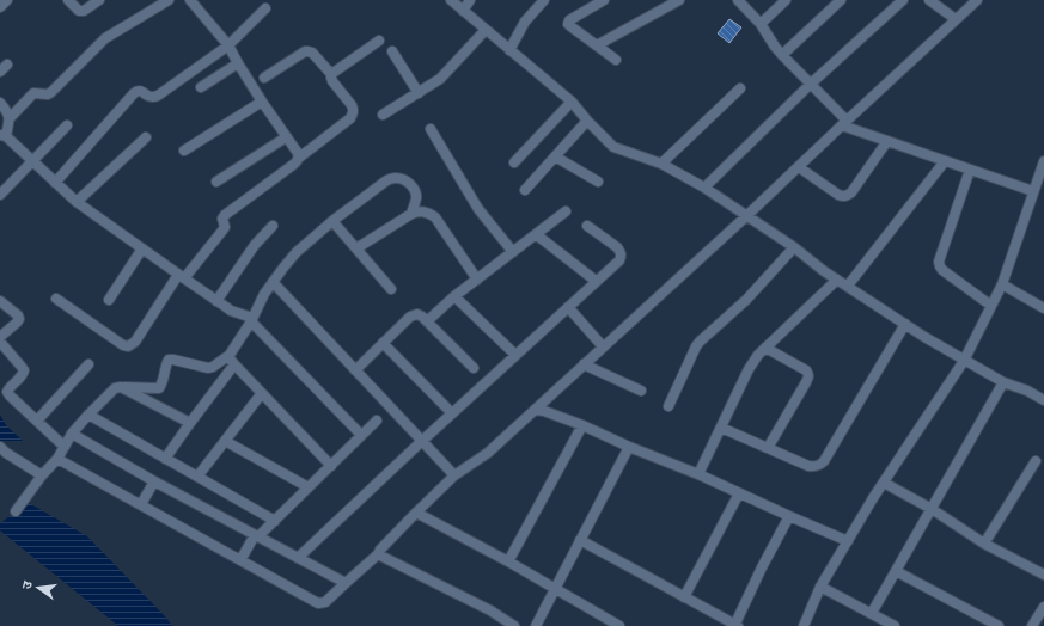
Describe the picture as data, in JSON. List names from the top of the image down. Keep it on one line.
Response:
{"north":"left"}
